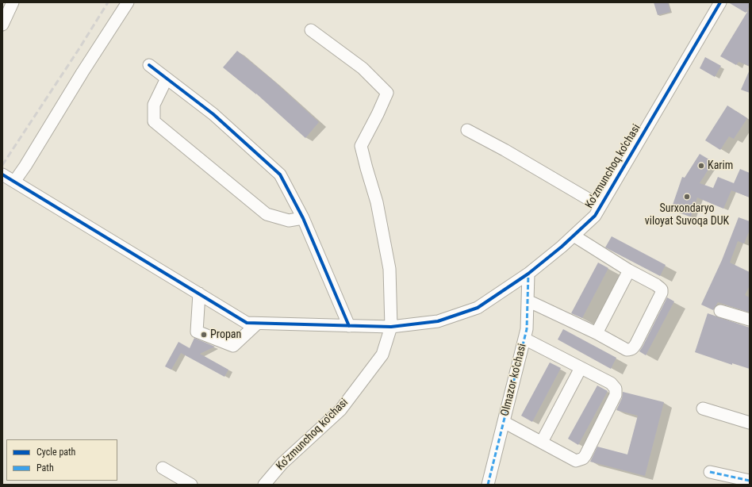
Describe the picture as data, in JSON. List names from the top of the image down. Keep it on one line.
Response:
{"streets":{"street":["Ko'zmunchoq ko'chasi","Olmazor ko'chasi"]},"crossings":[["Ko'zmunchoq ko'chasi","Olmazor ko'chasi"]],"places":["Karim","Surxondaryo viloyat Suvoqa DUK","Propan"],"legend":["Cycle path","Path"]}
